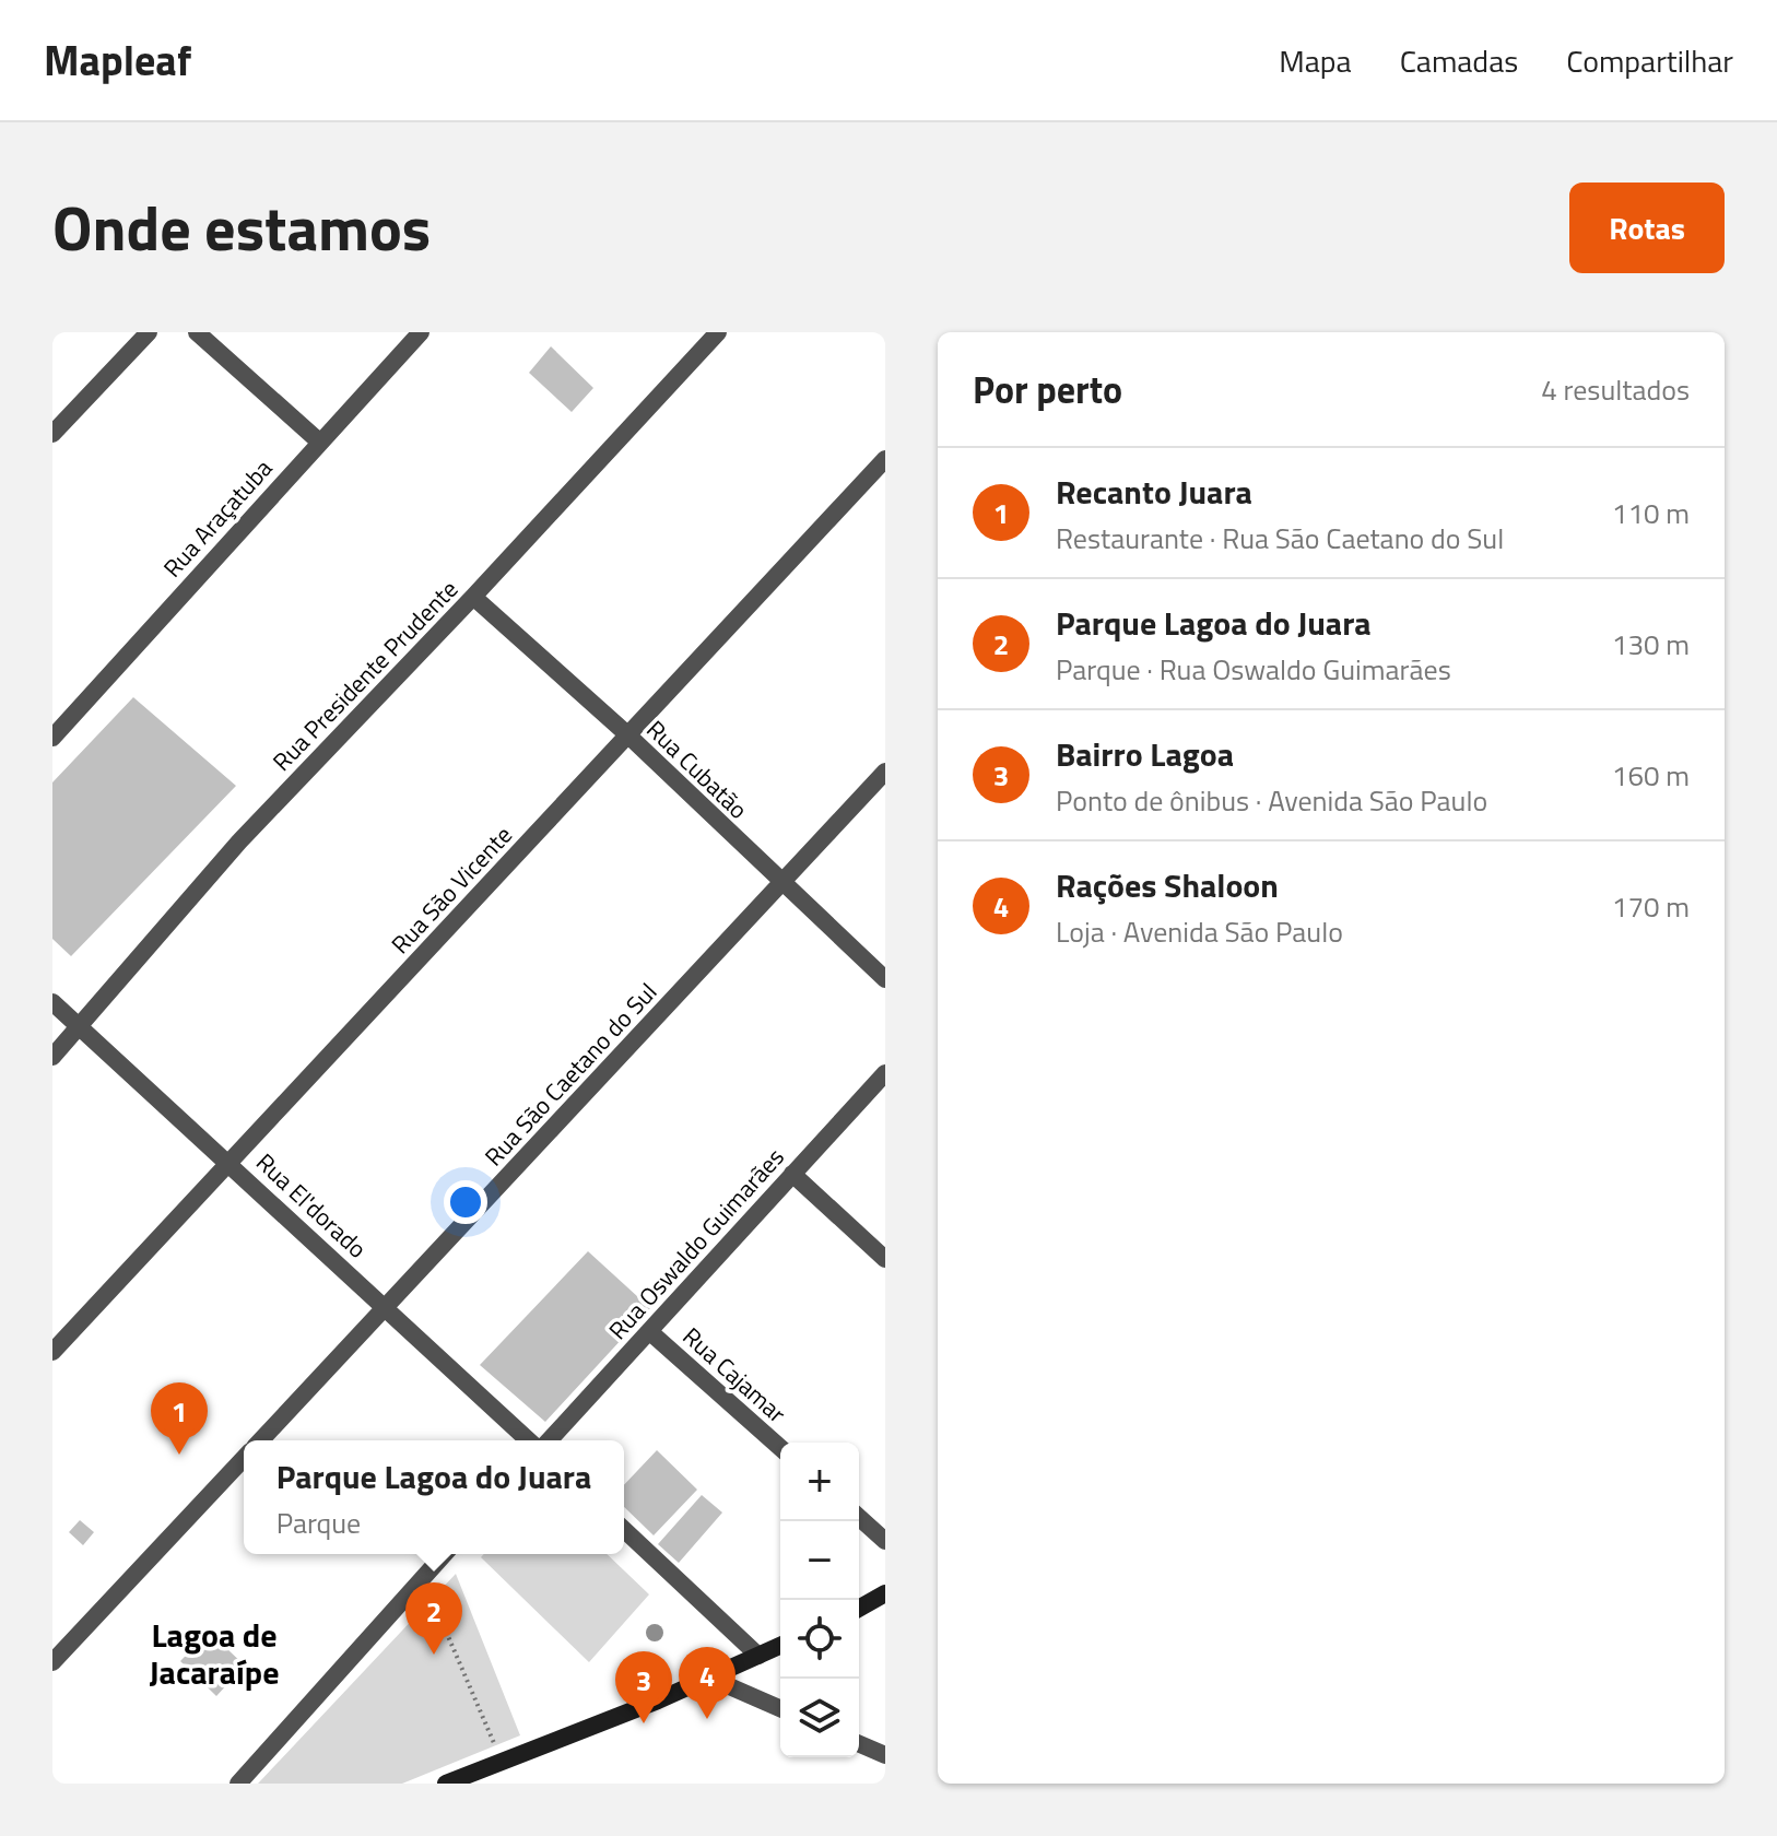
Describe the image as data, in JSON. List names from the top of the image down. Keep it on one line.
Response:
{"streets":{"street":["Rua Araçatuba","Rua Presidente Prudente","Rua Cubatão","Rua São Vicente","Rua São Caetano do Sul","Rua El'dorado","Rua Oswaldo Guimarães","Rua Cajamar"]},"crossings":[["Rua Presidente Prudente","Rua Cubatão"],["Rua Presidente Prudente","Rua El'dorado"],["Rua Cubatão","Rua São Vicente"],["Rua Cubatão","Rua São Caetano do Sul"],["Rua São Vicente","Rua El'dorado"],["Rua São Caetano do Sul","Rua El'dorado"],["Rua Oswaldo Guimarães","Rua Cajamar"]],"districts":["Lagoa de Jacaraípe"],"page":{"header":"Mapleaf","nav":["Mapa","Camadas","Compartilhar"],"title":"Onde estamos","buttons":"Rotas","heading":["Por perto","4 resultados"],"list":[{"mark":"1","name":"Recanto Juara","note":"Restaurante · Rua São Caetano do Sul","value":"110 m"},{"mark":"2","name":"Parque Lagoa do Juara","note":"Parque · Rua Oswaldo Guimarães","value":"130 m"},{"mark":"3","name":"Bairro Lagoa","note":"Ponto de ônibus · Avenida São Paulo","value":"160 m"},{"mark":"4","name":"Rações Shaloon","note":"Loja · Avenida São Paulo","value":"170 m"}],"pins":["1","2","4","3"],"popup":["Parque Lagoa do Juara","Parque"],"map_buttons":["+","−"]}}
